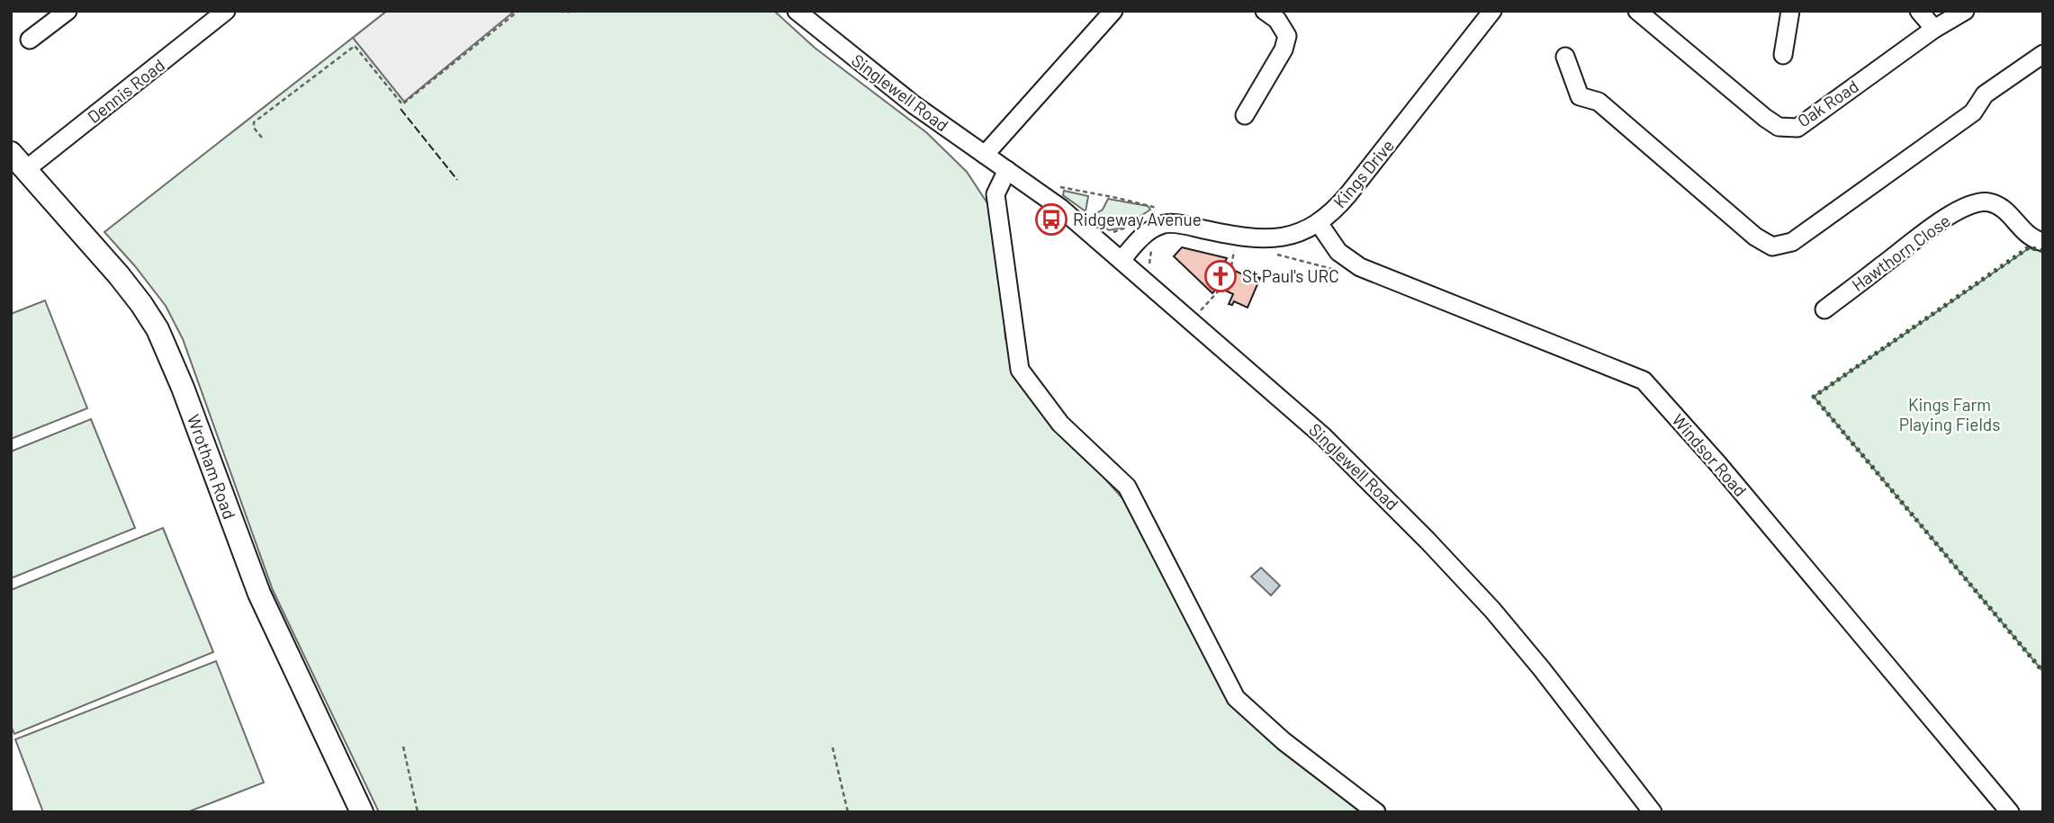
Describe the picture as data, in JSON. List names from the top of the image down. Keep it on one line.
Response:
{"streets":{"main road":["Wrotham Road"],"street":["Dennis Road","Singlewell Road","Oak Road","Kings Drive","Hawthorn Close","Windsor Road"]},"crossings":[["Dennis Road","Wrotham Road"],["Singlewell Road","Kings Drive"],["Kings Drive","Windsor Road"]],"parks":["Kings Farm Playing Fields"],"places":{"bus stop":["Ridgeway Avenue"],"church":["St Paul's URC"]}}
